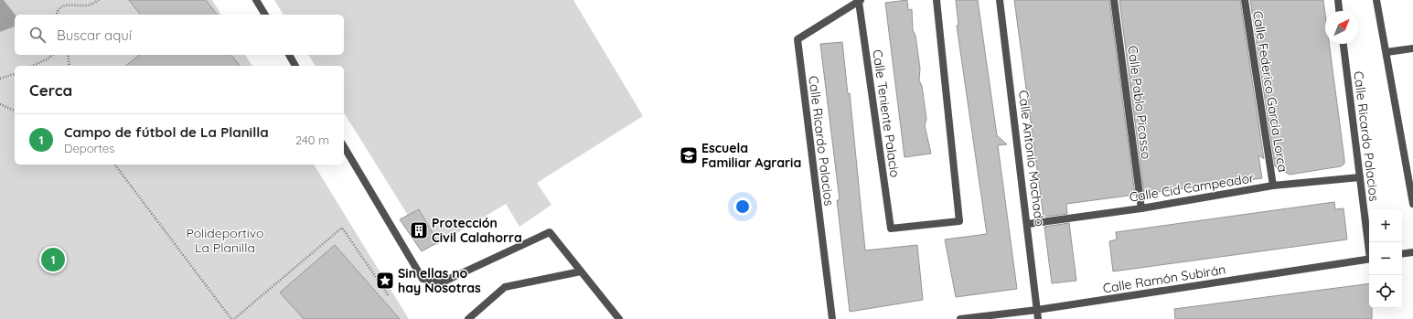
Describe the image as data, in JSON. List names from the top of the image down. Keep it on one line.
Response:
{"streets":{"street":["Calle Federico García Lorca","Calle Pablo Picasso","Calle Teniente Palacio","Calle Ricardo Palacios","Calle Antonio Machado","Calle Cid Campeador","Calle Ramón Subirán"]},"crossings":[["Calle Federico García Lorca","Calle Cid Campeador"],["Calle Pablo Picasso","Calle Cid Campeador"],["Calle Teniente Palacio","Calle Ricardo Palacios"],["Calle Ricardo Palacios","Calle Cid Campeador"],["Calle Antonio Machado","Calle Cid Campeador"],["Calle Antonio Machado","Calle Ramón Subirán"]],"parks":["Polideportivo La Planilla"],"places":{"school or university":["Escuela Familiar Agraria"],"building":["Protección Civil Calahorra"],"place":["Sin ellas no hay Nosotras"]},"north":"top right","page":{"search":"Buscar aquí","heading":"Cerca","list":[{"mark":"1","name":"Campo de fútbol de La Planilla","note":"Deportes","value":"240 m"}],"map_buttons":["+","−"],"pins":"1"}}
